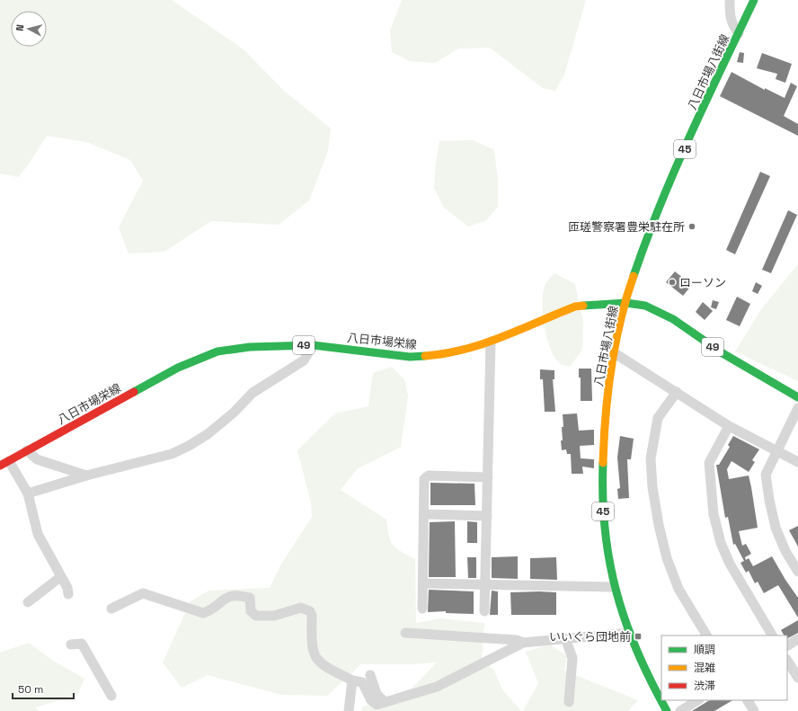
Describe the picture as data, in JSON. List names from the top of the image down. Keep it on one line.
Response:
{"streets":{"main road":["八日市場八街線","45","八日市場栄線","49"]},"crossings":[["八日市場八街線","八日市場栄線"]],"places":{"other":["匝瑳警察署豊栄駐在所","ローソン"],"transit":["いいぐら団地前"]},"legend":["順調","混雑","渋滞"],"scale_bar":"50 m","north":"left"}
